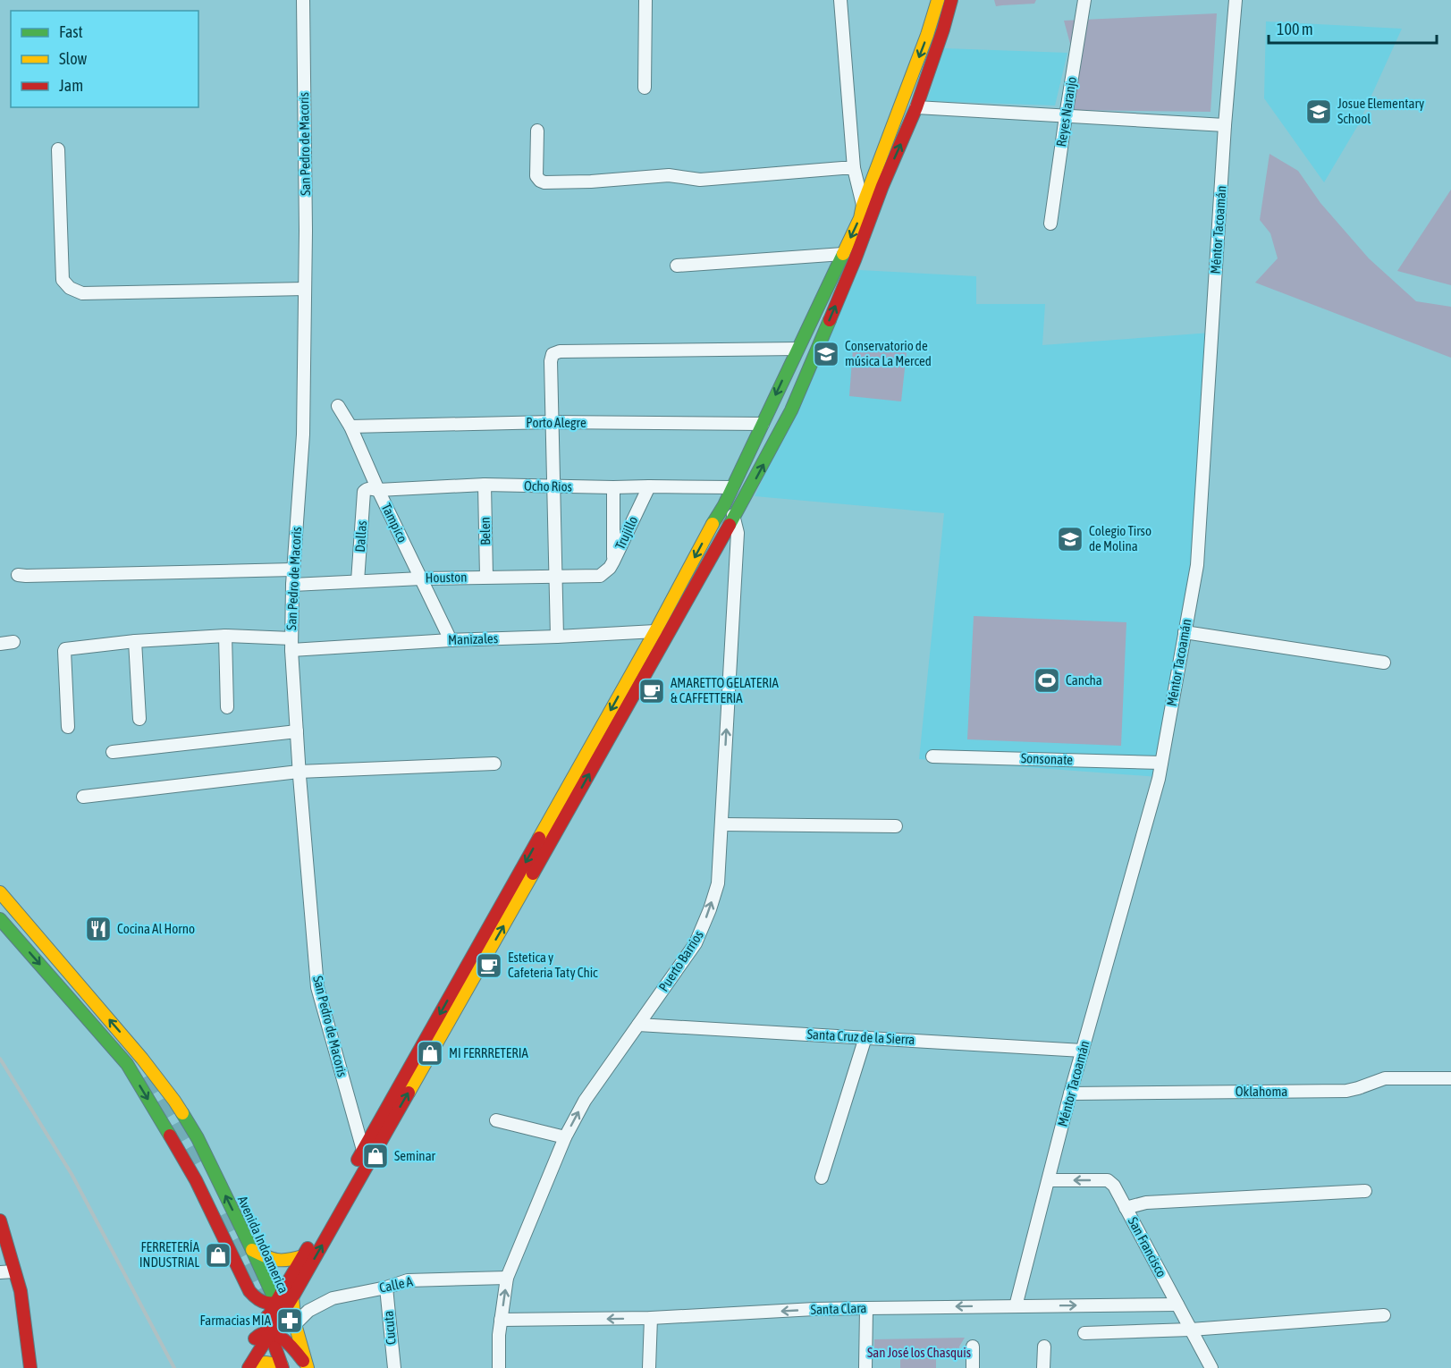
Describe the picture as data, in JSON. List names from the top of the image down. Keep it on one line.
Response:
{"streets":{"street":["Reyes Naranjo","San Pedro de Macoris","Méntor Tacoamán","Porto Alegre","Ocho Rios","Tampico","Belen","Trujillo","Dallas","Houston","Manizales","Sonsonate","Puerto Barrios","Santa Cruz de la Sierra","Oklahoma","Avenida Indoamerica","San Francisco","Calle A","Santa Clara","Cucuta"]},"crossings":[["San Pedro de Macoris","Houston"],["San Pedro de Macoris","Manizales"],["Méntor Tacoamán","Sonsonate"],["Méntor Tacoamán","Santa Cruz de la Sierra"],["Méntor Tacoamán","Oklahoma"],["Méntor Tacoamán","San Francisco"],["Méntor Tacoamán","Santa Clara"],["Porto Alegre","Tampico"],["Ocho Rios","Tampico"],["Ocho Rios","Belen"],["Ocho Rios","Trujillo"],["Ocho Rios","Dallas"],["Tampico","Houston"],["Tampico","Manizales"],["Belen","Houston"],["Trujillo","Houston"],["Dallas","Houston"],["Puerto Barrios","Santa Cruz de la Sierra"],["Puerto Barrios","Calle A"],["Puerto Barrios","Santa Clara"],["San Francisco","Santa Clara"],["Calle A","Cucuta"]],"parks":["San José los Chasquis"],"places":{"school or university":["Josue Elementary School","Conservatorio de música La Merced","Colegio Tirso de Molina"],"sports":["Cancha"],"cafe":["AMARETTO GELATERIA & CAFFETTERIA","Estetica y Cafeteria Taty Chic"],"restaurant":["Cocina Al Horno"],"shop":["MI FERRRETERIA","Seminar","FERRETERÍA INDUSTRIAL"],"pharmacy":["Farmacias MIA"]},"legend":["Fast","Slow","Jam"],"scale_bar":"100 m"}
